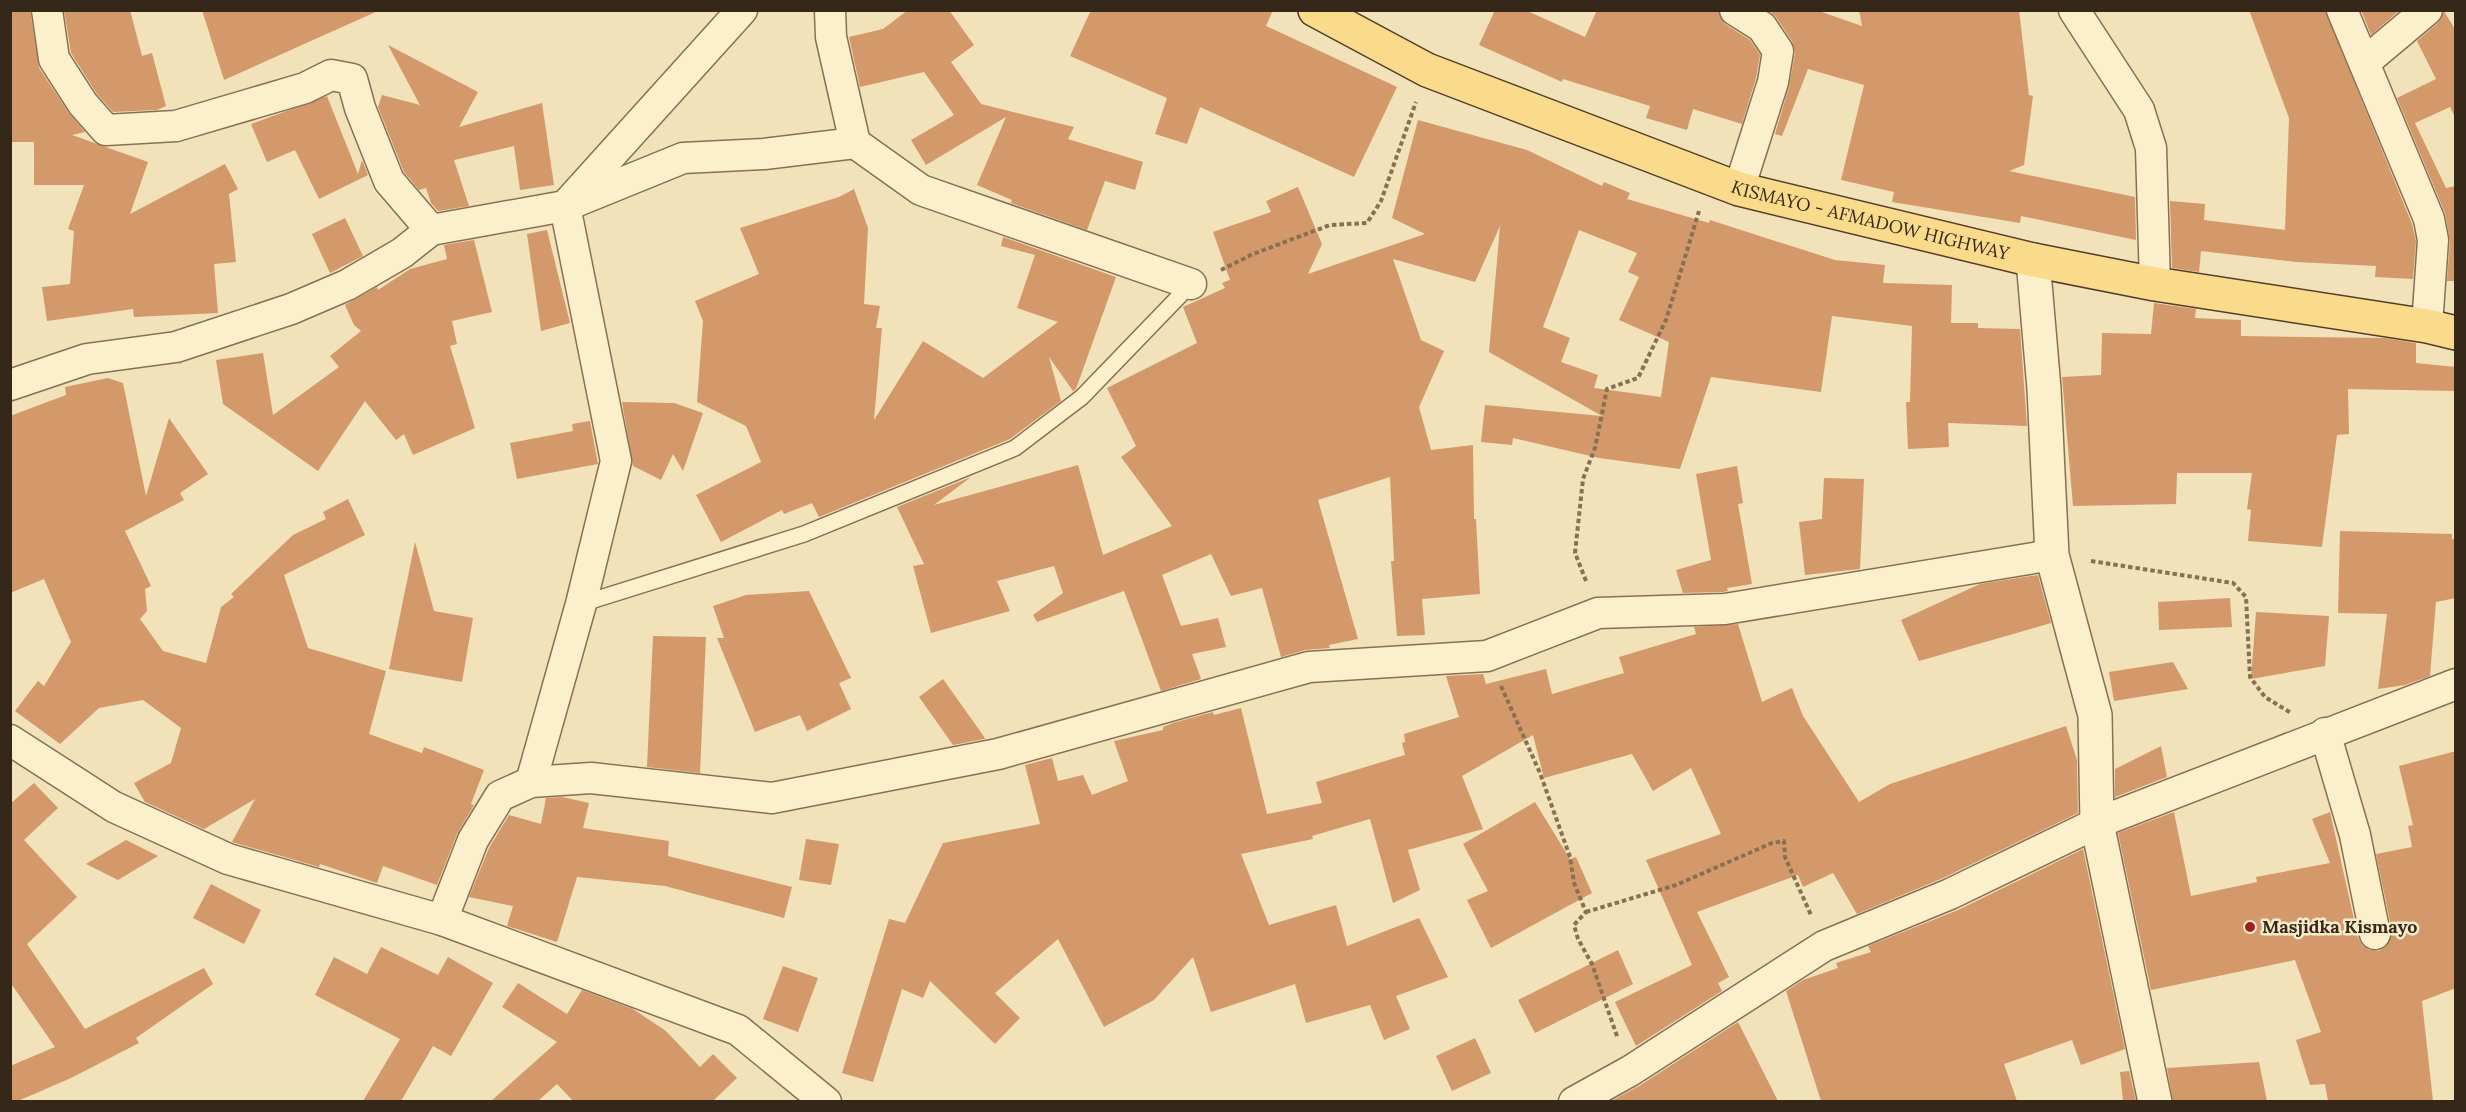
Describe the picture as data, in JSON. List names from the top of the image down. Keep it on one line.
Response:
{"streets":{"main road":["KISMAYO - AFMADOW HIGHWAY"]},"places":["Masjidka Kismayo"]}
